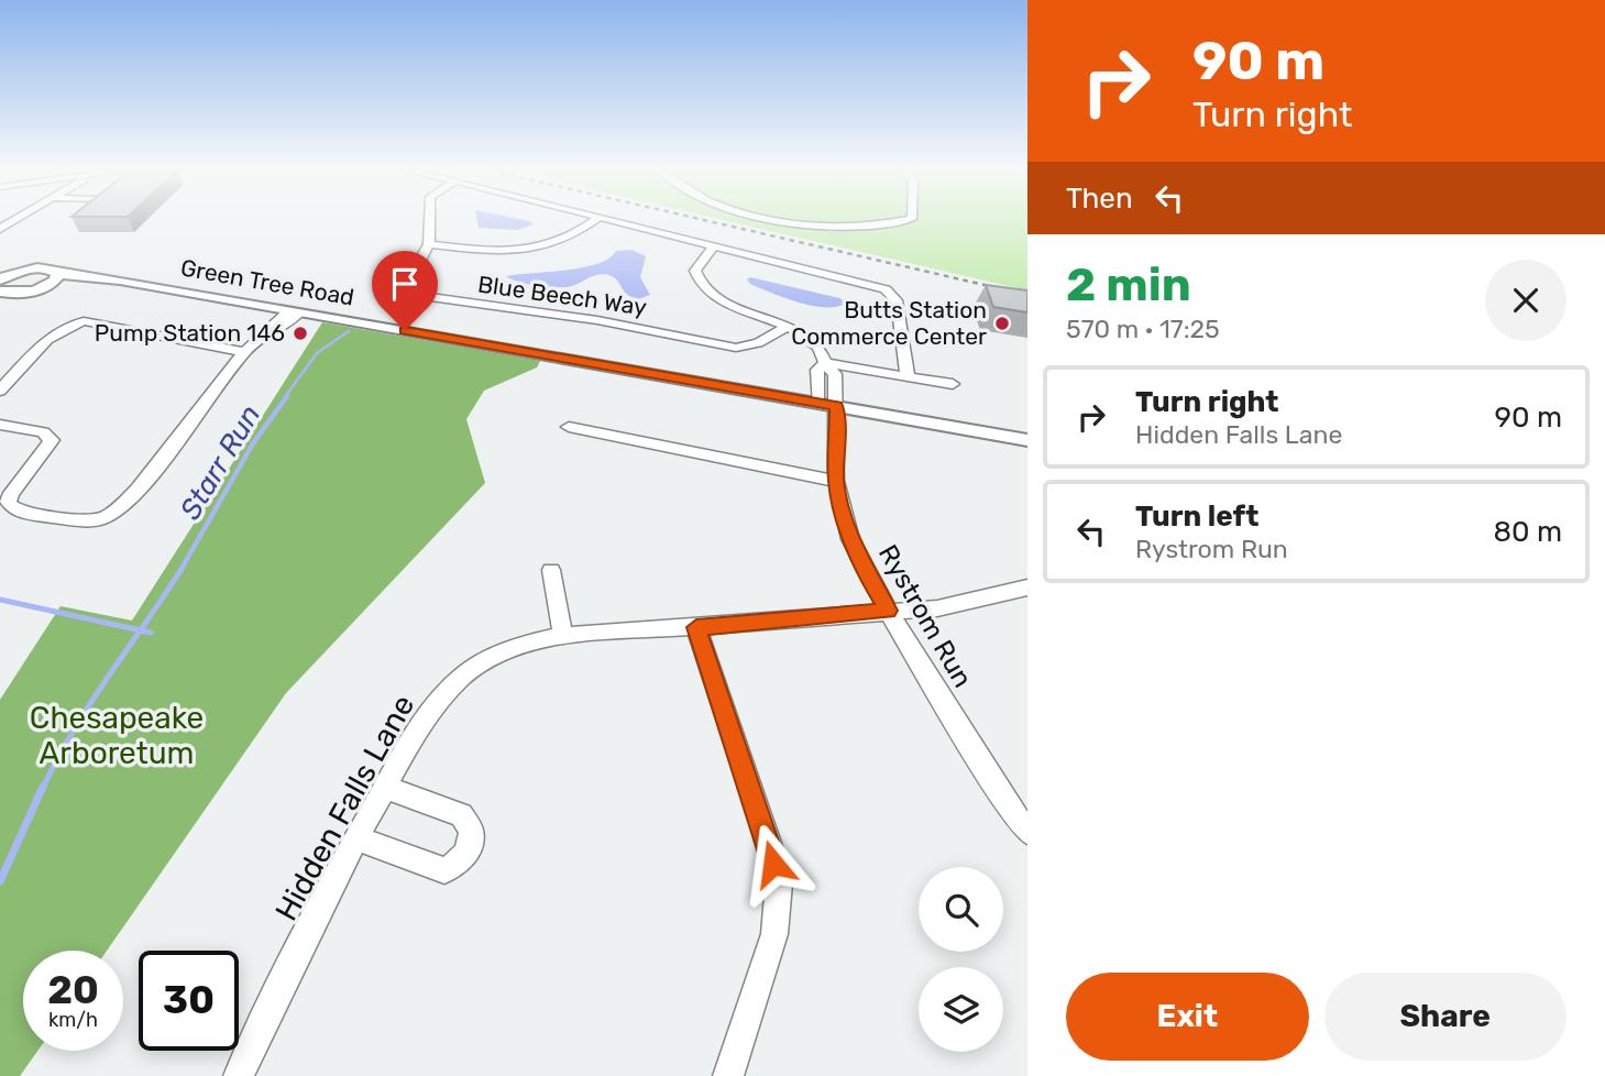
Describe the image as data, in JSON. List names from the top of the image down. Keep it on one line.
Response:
{"streets":{"street":["Green Tree Road","Blue Beech Way","Rystrom Run","Hidden Falls Lane"]},"crossings":[["Green Tree Road","Rystrom Run"],["Rystrom Run","Hidden Falls Lane"]],"water":["Starr Run"],"parks":["Chesapeake Arboretum"],"places":["Butts Station Commerce Center","Pump Station 146"],"page":{"turn":["90 m","Turn right"],"then":"Then","heading":["2 min","570 m · 17:25"],"list":[{"name":"Turn right","note":"Hidden Falls Lane","value":"90 m"},{"name":"Turn left","note":"Rystrom Run","value":"80 m"}],"speed":"20 km/h","limit":"30","buttons":["Exit","Share"]}}
